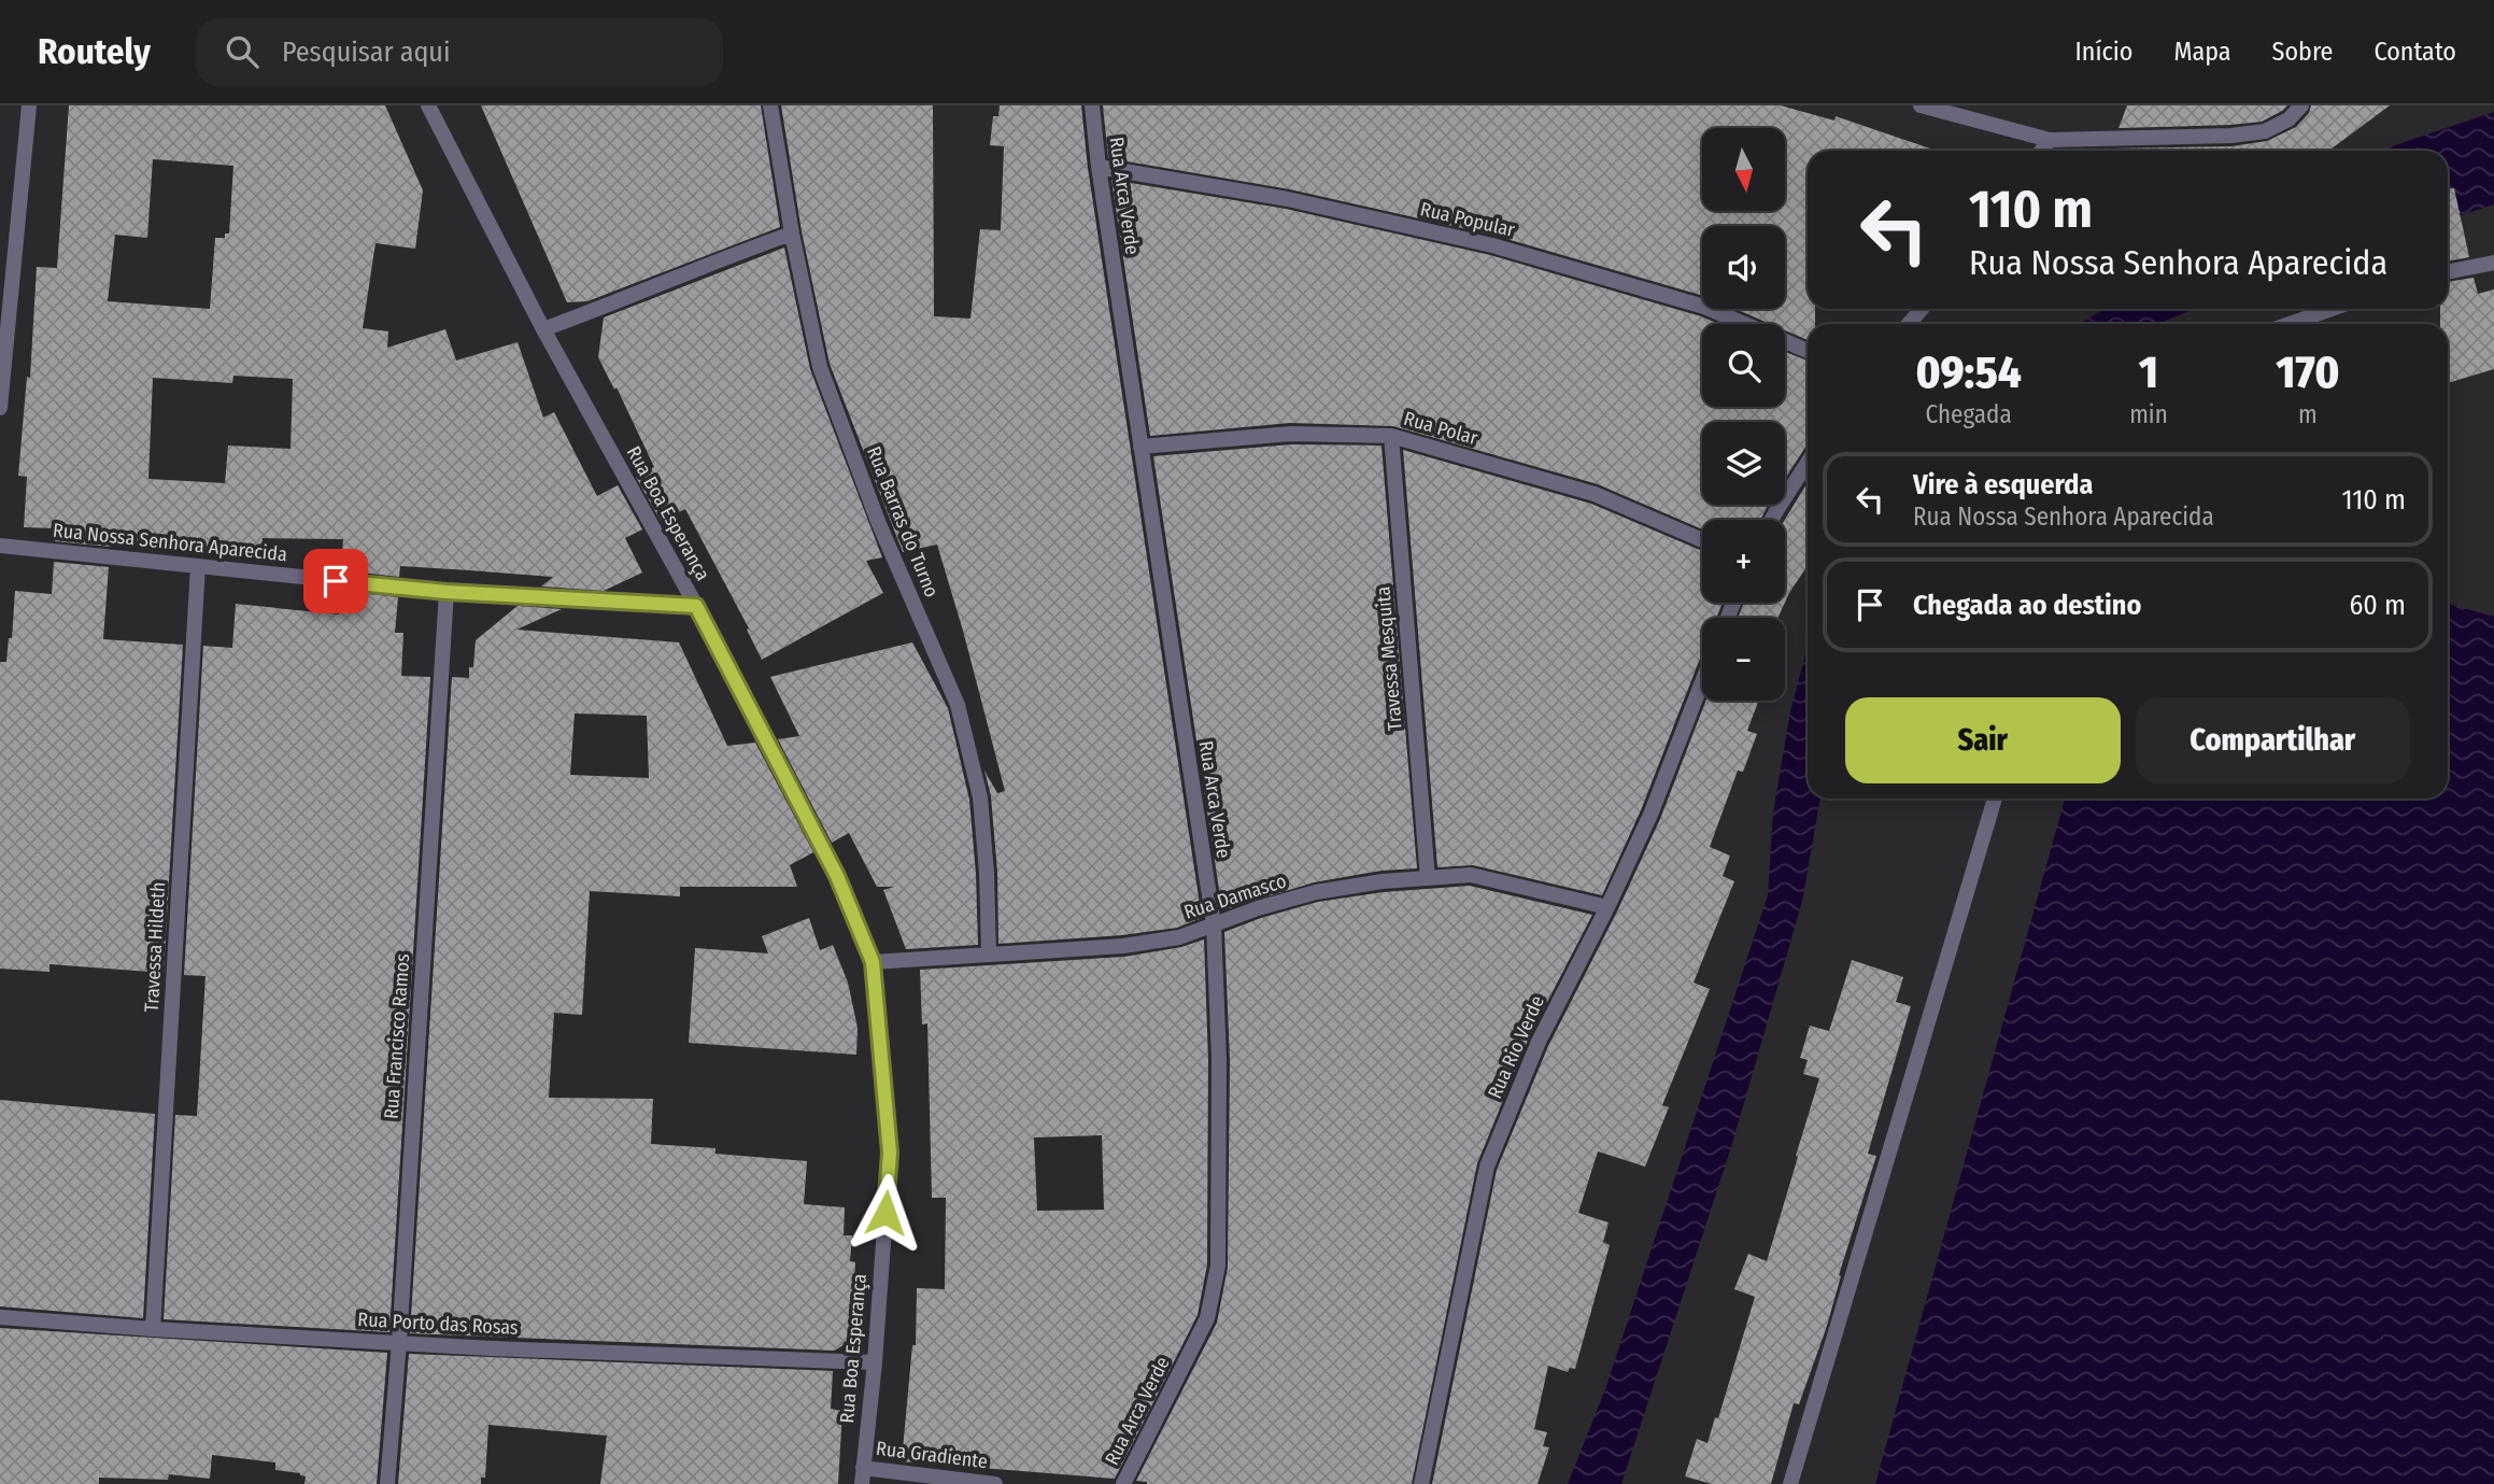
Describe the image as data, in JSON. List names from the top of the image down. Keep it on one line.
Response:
{"streets":{"street":["Rua Arca Verde","Rua Popular","Rua Polar","Rua Boa Esperança","Rua Barras do Turno","Rua Nossa Senhora Aparecida","Travessa Mesquita","Rua Damasco","Travessa Hildeth","Rua Francisco Ramos","Rua Rio Verde","Rua Porto das Rosas","Rua Gradiente"]},"crossings":[["Rua Arca Verde","Rua Popular"],["Rua Arca Verde","Rua Polar"],["Rua Arca Verde","Rua Damasco"],["Rua Polar","Travessa Mesquita"],["Rua Boa Esperança","Rua Nossa Senhora Aparecida"],["Rua Boa Esperança","Rua Damasco"],["Rua Boa Esperança","Rua Porto das Rosas"],["Rua Boa Esperança","Rua Gradiente"],["Rua Barras do Turno","Rua Damasco"],["Rua Nossa Senhora Aparecida","Travessa Hildeth"],["Rua Nossa Senhora Aparecida","Rua Francisco Ramos"],["Travessa Mesquita","Rua Damasco"],["Rua Damasco","Rua Rio Verde"],["Travessa Hildeth","Rua Porto das Rosas"],["Rua Francisco Ramos","Rua Porto das Rosas"]],"north":"bottom","page":{"header":"Routely","search":"Pesquisar aqui","nav":["Início","Mapa","Sobre","Contato"],"map_buttons":["+","−"],"turn":["110 m","Rua Nossa Senhora Aparecida"],"eta":["09:54","Chegada","1","min","170","m"],"list":[{"name":"Vire à esquerda","note":"Rua Nossa Senhora Aparecida","value":"110 m"},{"name":"Chegada ao destino","value":"60 m"}],"buttons":["Sair","Compartilhar"]}}
